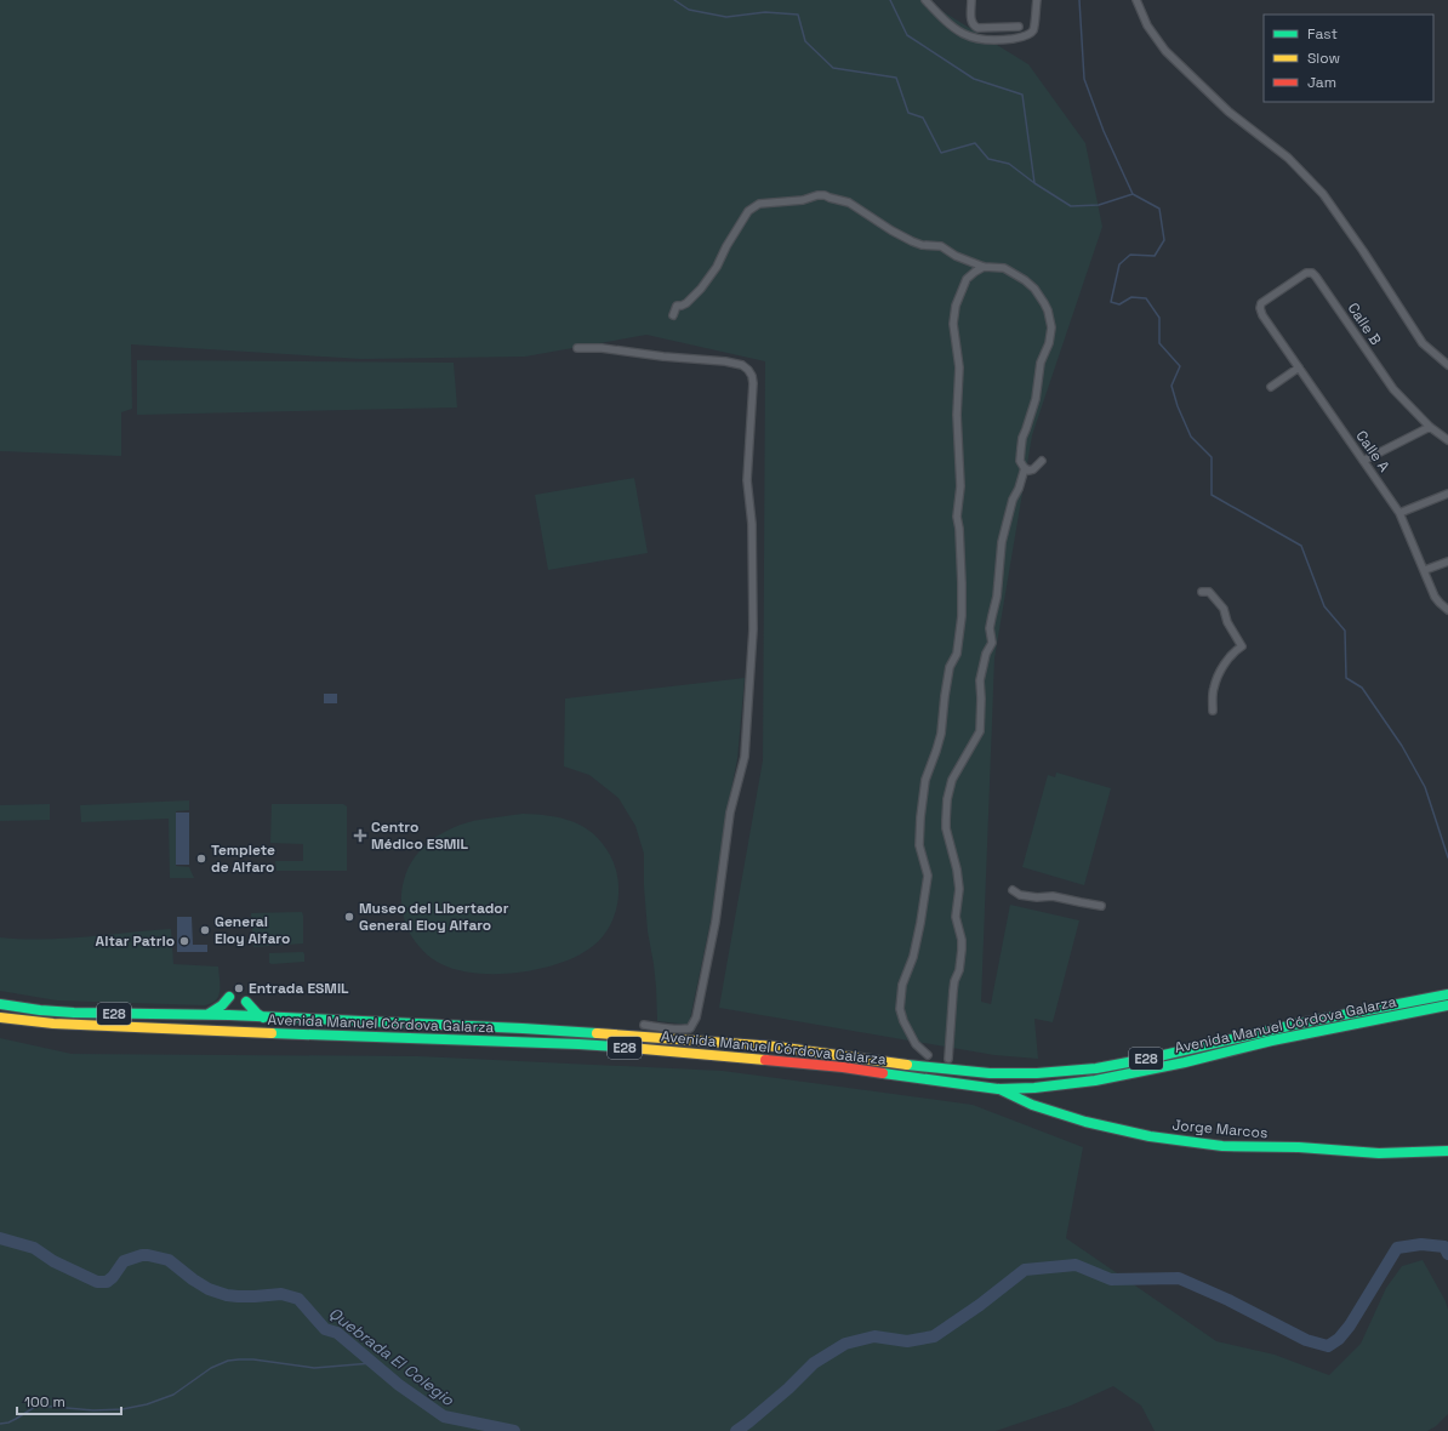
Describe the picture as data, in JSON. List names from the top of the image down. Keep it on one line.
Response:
{"streets":{"main road":["E28","Avenida Manuel Córdova Galarza","Jorge Marcos"],"street":["Calle B","Calle A"]},"crossings":[["Calle B","Calle A"],["Avenida Manuel Córdova Galarza","Jorge Marcos"]],"water":["Quebrada El Colegio"],"places":{"health":["Centro Médico ESMIL"],"other":["Templete de Alfaro","Museo del Libertador General Eloy Alfaro","General Eloy Alfaro","Altar Patrio","Entrada ESMIL"]},"legend":["Fast","Slow","Jam"],"scale_bar":"100 m"}
